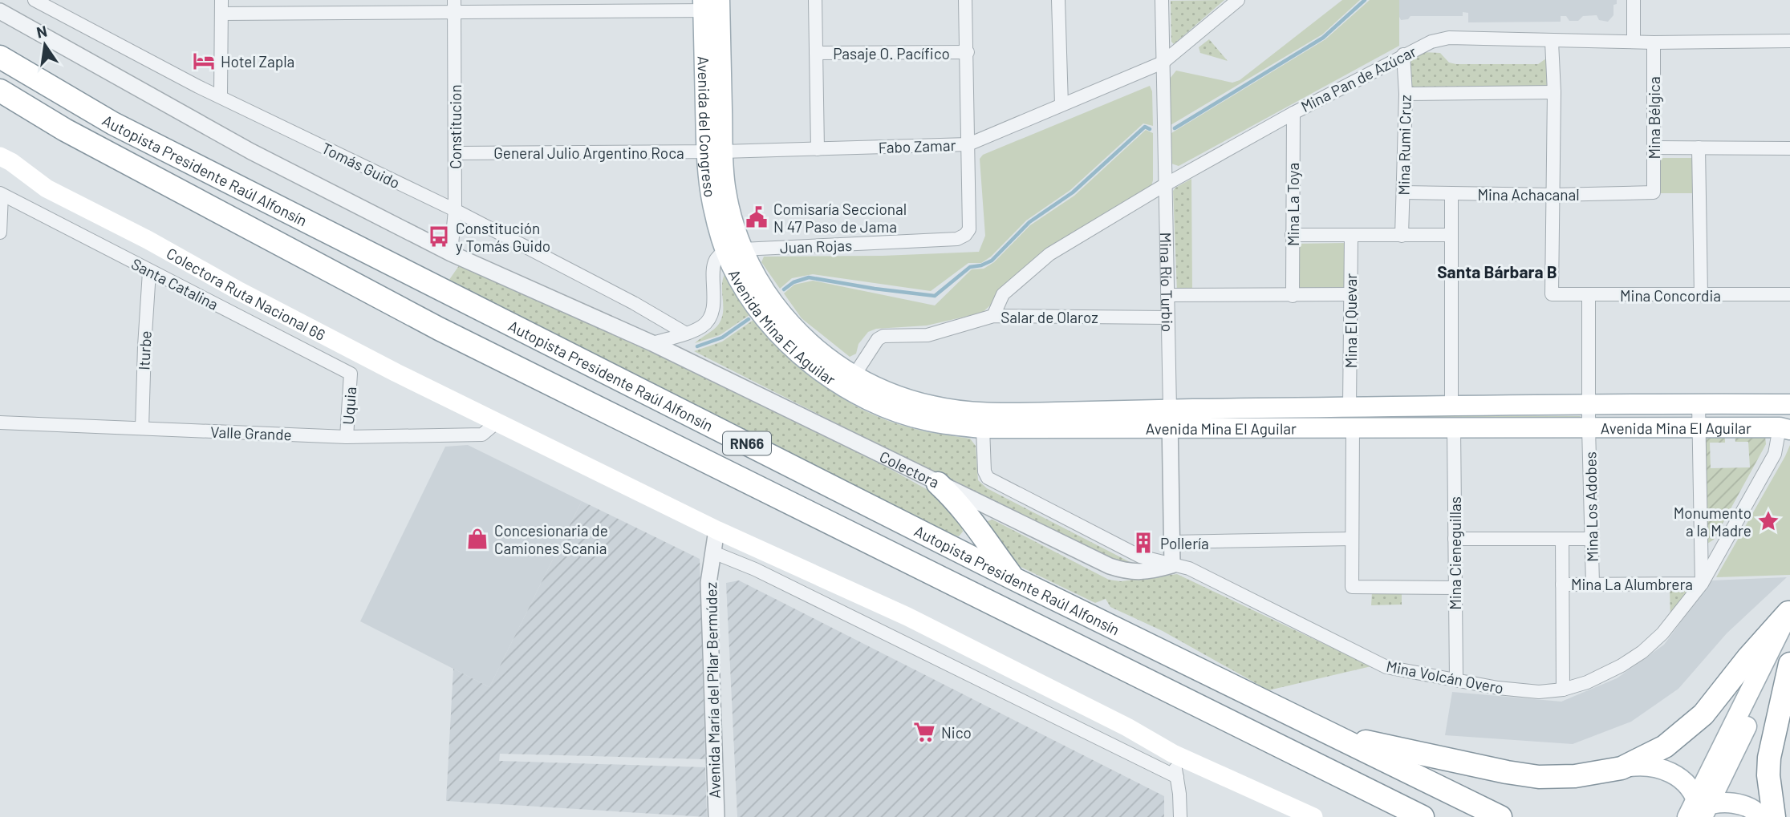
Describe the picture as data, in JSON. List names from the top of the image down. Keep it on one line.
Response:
{"streets":{"highway":["Autopista Presidente Raúl Alfonsín","RN66"],"main road":["Avenida del Congreso","Colectora Ruta Nacional 66","Avenida Mina El Aguilar"],"street":["Pasaje O. Pacífico","Mina Pan de Azúcar","Mina Bélgica","Constitucion","Mina Rumi Cruz","Fabo Zamar","General Julio Argentino Roca","Tomás Guido","Mina Achacanal","Mina La Toya","Juan Rojas","Mina Río Turbio","Santa Catalina","Mina Concordia","Salar de Olaroz","Mina El Quevar","Iturbe","Uquia","Valle Grande","Colectora","Mina Los Adobes","Mina Cieneguillas","Mina La Alumbrera","Mina Volcán Overo","Avenida María del Pilar Bermúdez"]},"crossings":[["Mina Pan de Azúcar","Mina Bélgica"],["Mina Pan de Azúcar","Mina Rumi Cruz"],["Mina Pan de Azúcar","Mina La Toya"],["Mina Pan de Azúcar","Mina Río Turbio"],["Mina Pan de Azúcar","Salar de Olaroz"],["Mina Bélgica","Mina Achacanal"],["Avenida del Congreso","Fabo Zamar"],["Avenida del Congreso","General Julio Argentino Roca"],["Avenida del Congreso","Juan Rojas"],["Avenida del Congreso","Avenida Mina El Aguilar"],["Constitucion","General Julio Argentino Roca"],["Constitucion","Tomás Guido"],["Constitucion","Colectora"],["Mina Rumi Cruz","Mina Achacanal"],["Fabo Zamar","General Julio Argentino Roca"],["Fabo Zamar","Juan Rojas"],["Fabo Zamar","Mina Río Turbio"],["Mina Achacanal","Mina Concordia"],["Juan Rojas","Avenida Mina El Aguilar"],["Mina Río Turbio","Salar de Olaroz"],["Mina Río Turbio","Avenida Mina El Aguilar"],["Mina Río Turbio","Colectora"],["Mina Río Turbio","Mina Volcán Overo"],["Santa Catalina","Iturbe"],["Santa Catalina","Uquia"],["Colectora Ruta Nacional 66","Valle Grande"],["Colectora Ruta Nacional 66","Avenida María del Pilar Bermúdez"],["Mina Concordia","Mina Los Adobes"],["Salar de Olaroz","Avenida Mina El Aguilar"],["Mina El Quevar","Avenida Mina El Aguilar"],["Avenida Mina El Aguilar","Mina Los Adobes"],["Avenida Mina El Aguilar","Mina Cieneguillas"],["Avenida Mina El Aguilar","Mina Volcán Overo"],["Iturbe","Valle Grande"],["Uquia","Valle Grande"],["Colectora","Mina Volcán Overo"],["Mina Los Adobes","Mina La Alumbrera"],["Mina Los Adobes","Mina Volcán Overo"],["Mina Cieneguillas","Mina Volcán Overo"],["Mina La Alumbrera","Mina Volcán Overo"]],"districts":["Santa Bárbara B"],"places":{"hotel":["Hotel Zapla"],"public building":["Comisaría Seccional N 47 Paso de Jama"],"bus stop":["Constitución y Tomás Guido"],"place":["Monumento a la Madre"],"shop":["Concesionaria de Camiones Scania"],"building":["Pollería"],"supermarket":["Nico"]},"north":"top"}
